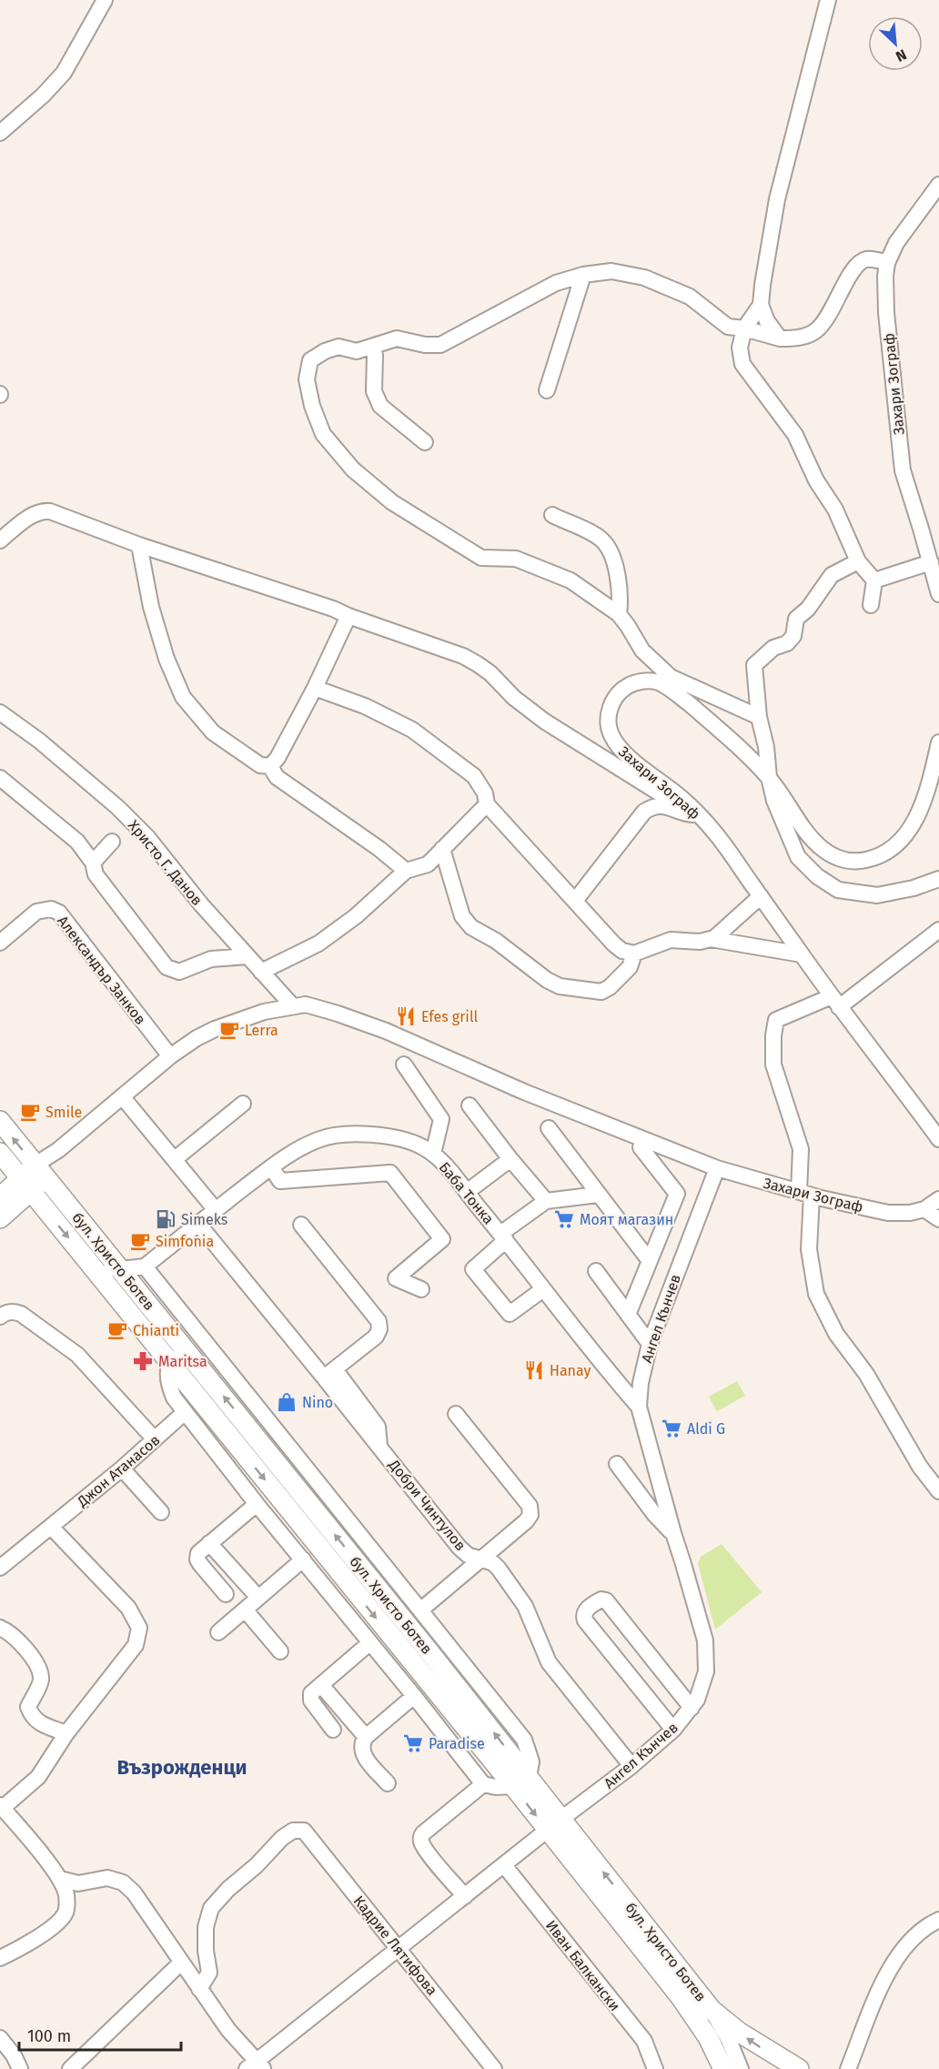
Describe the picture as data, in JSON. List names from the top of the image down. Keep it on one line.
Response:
{"streets":{"main road":["бул. Христо Ботев"],"street":["Захари Зограф","Христо Г. Данов","Александър Занков","Баба Тонка","Ангел Кънчев","Джон Атанасов","Добри Чинтулов","Кадрие Лятифова","Иван Балкански"]},"crossings":[["Захари Зограф","Христо Г. Данов"],["Захари Зограф","Александър Занков"],["Захари Зограф","бул. Христо Ботев"],["Захари Зограф","Ангел Кънчев"],["Баба Тонка","Ангел Кънчев"],["Баба Тонка","Добри Чинтулов"],["бул. Христо Ботев","Ангел Кънчев"],["Ангел Кънчев","Добри Чинтулов"],["Ангел Кънчев","Кадрие Лятифова"],["Ангел Кънчев","Иван Балкански"]],"districts":["Възрожденци"],"places":{"restaurant":["Efes grill","Hanay"],"cafe":["Lerra","Smile","Simfonia","Chianti"],"fuel station":["Simeks"],"supermarket":["Моят магазин","Aldi G","Paradise"],"pharmacy":["Maritsa"],"shop":["Nino"]},"scale_bar":"100 m","north":"bottom right"}
